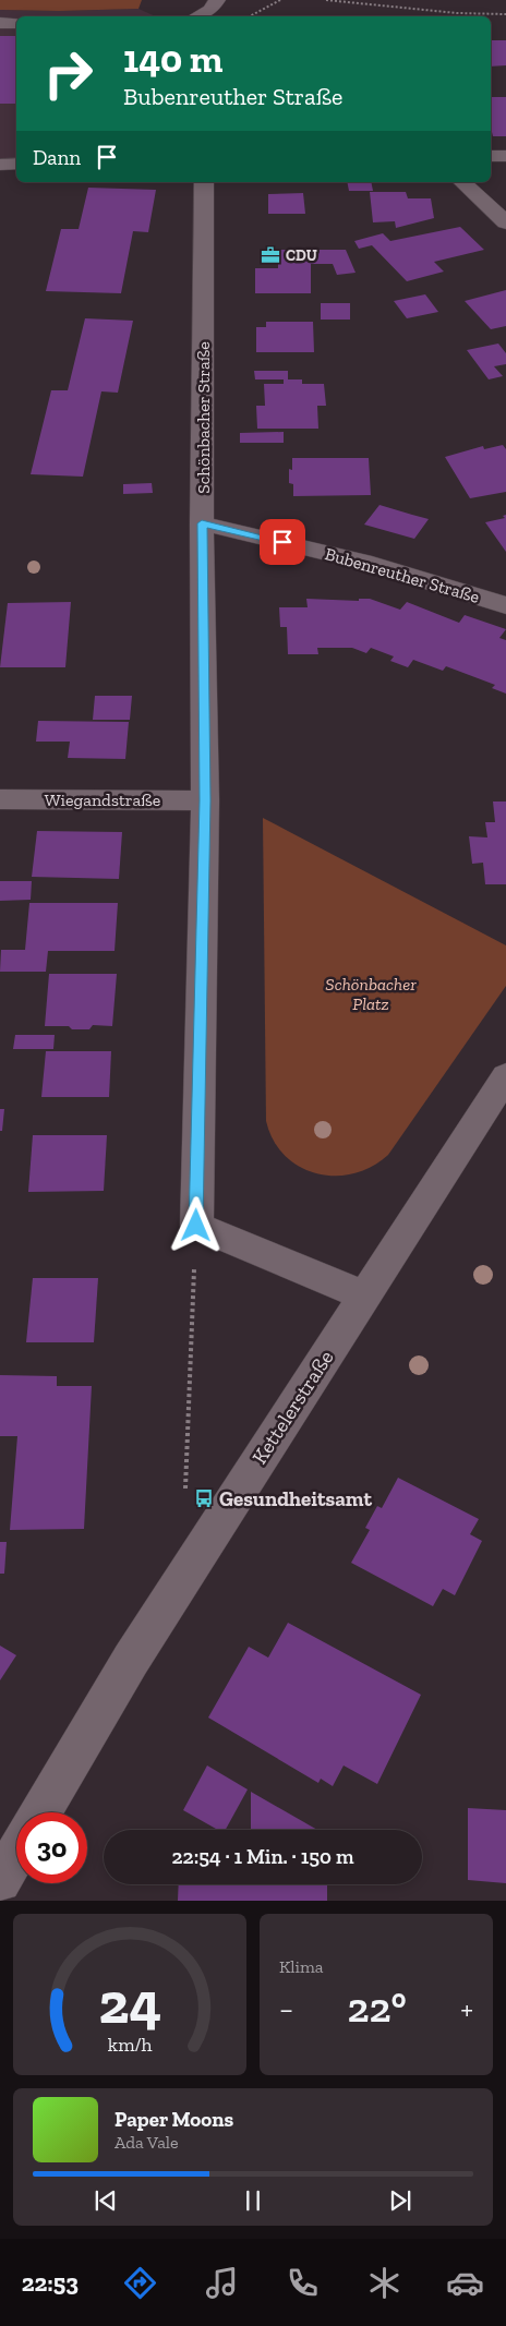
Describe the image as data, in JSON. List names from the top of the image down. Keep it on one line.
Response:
{"streets":{"street":["Schönbacher Straße","Bubenreuther Straße","Wiegandstraße","Kettelerstraße"]},"crossings":[["Schönbacher Straße","Bubenreuther Straße"],["Schönbacher Straße","Wiegandstraße"]],"parks":["Schönbacher Platz"],"places":{"office":["CDU"],"bus stop":["Gesundheitsamt"]},"page":{"turn":["140 m","Bubenreuther Straße"],"then":"Dann","limit":"30","trip":"22:54 · 1 Min. · 150 m","tile":"Klima","heat":["−","22°","+"],"song":["Paper Moons","Ada Vale"],"tabs":"22:53","gauge":["24","km/h"]}}
